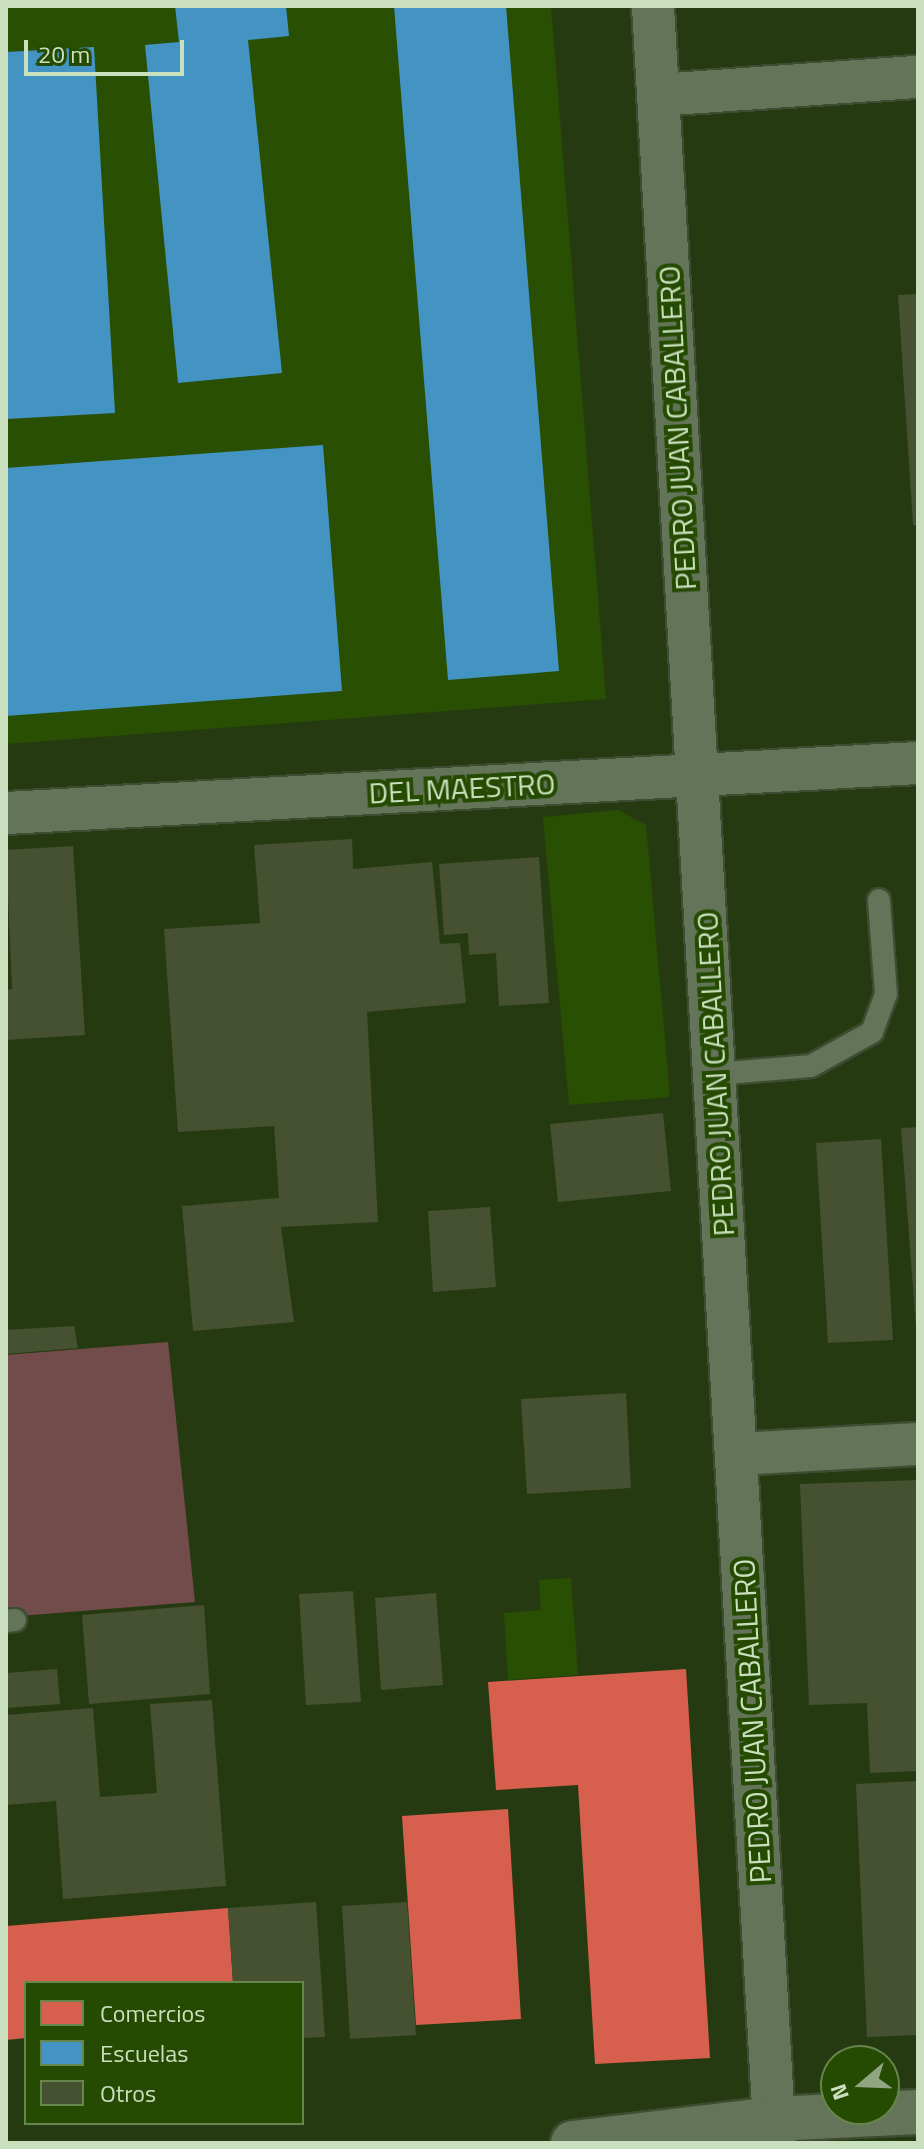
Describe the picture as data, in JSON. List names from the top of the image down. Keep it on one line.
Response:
{"streets":{"street":["PEDRO JUAN CABALLERO","DEL MAESTRO"]},"crossings":[["PEDRO JUAN CABALLERO","DEL MAESTRO"]],"legend":["Comercios","Escuelas","Otros"],"scale_bar":"20 m","north":"left"}
